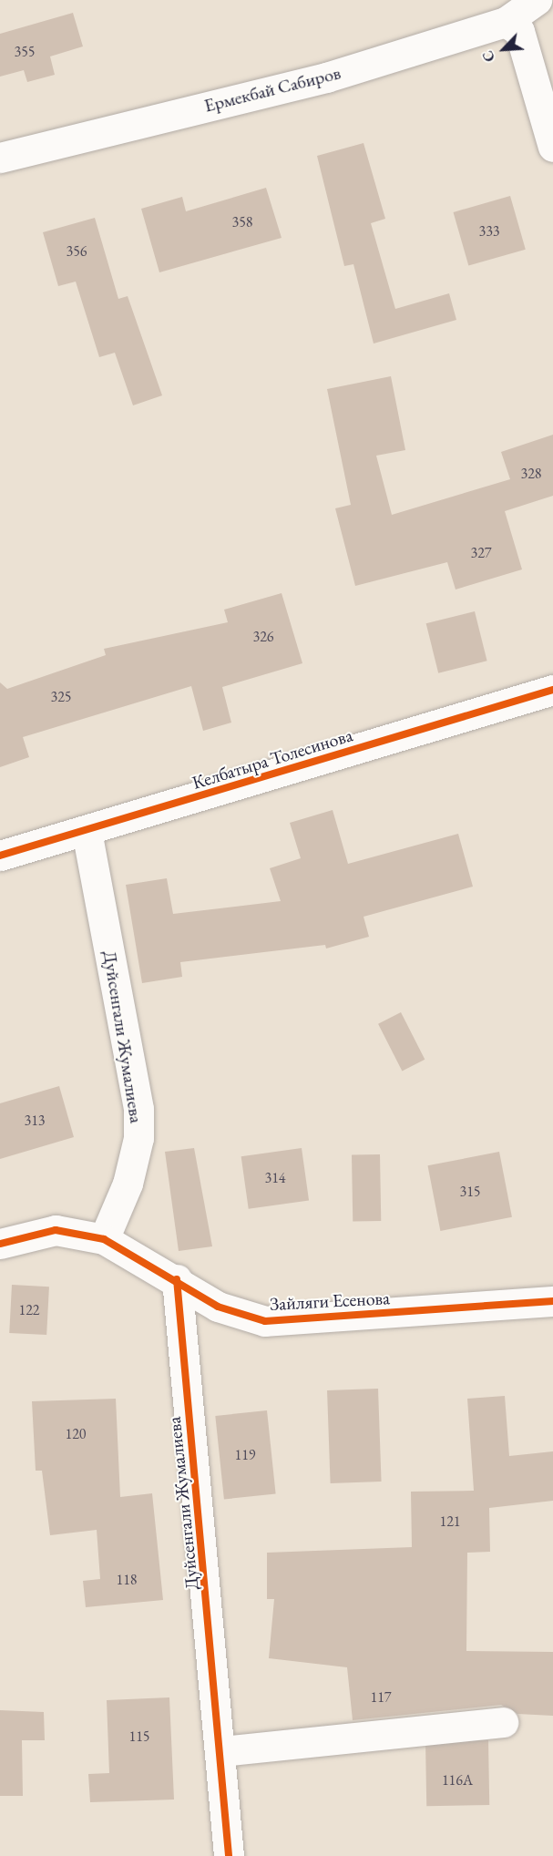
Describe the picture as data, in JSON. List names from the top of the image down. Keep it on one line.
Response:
{"streets":{"street":["Ермекбай Сабиров","Келбатыра Толесинова","Дуйсенгали Жумалиева","Зайляги Есенова"]},"crossings":[["Келбатыра Толесинова","Дуйсенгали Жумалиева"],["Дуйсенгали Жумалиева","Зайляги Есенова"]],"house_numbers":["355","358","333","356","328","327","326","325","313","314","315","122","120","119","121","118","117","115","116А"],"north":"bottom left"}
